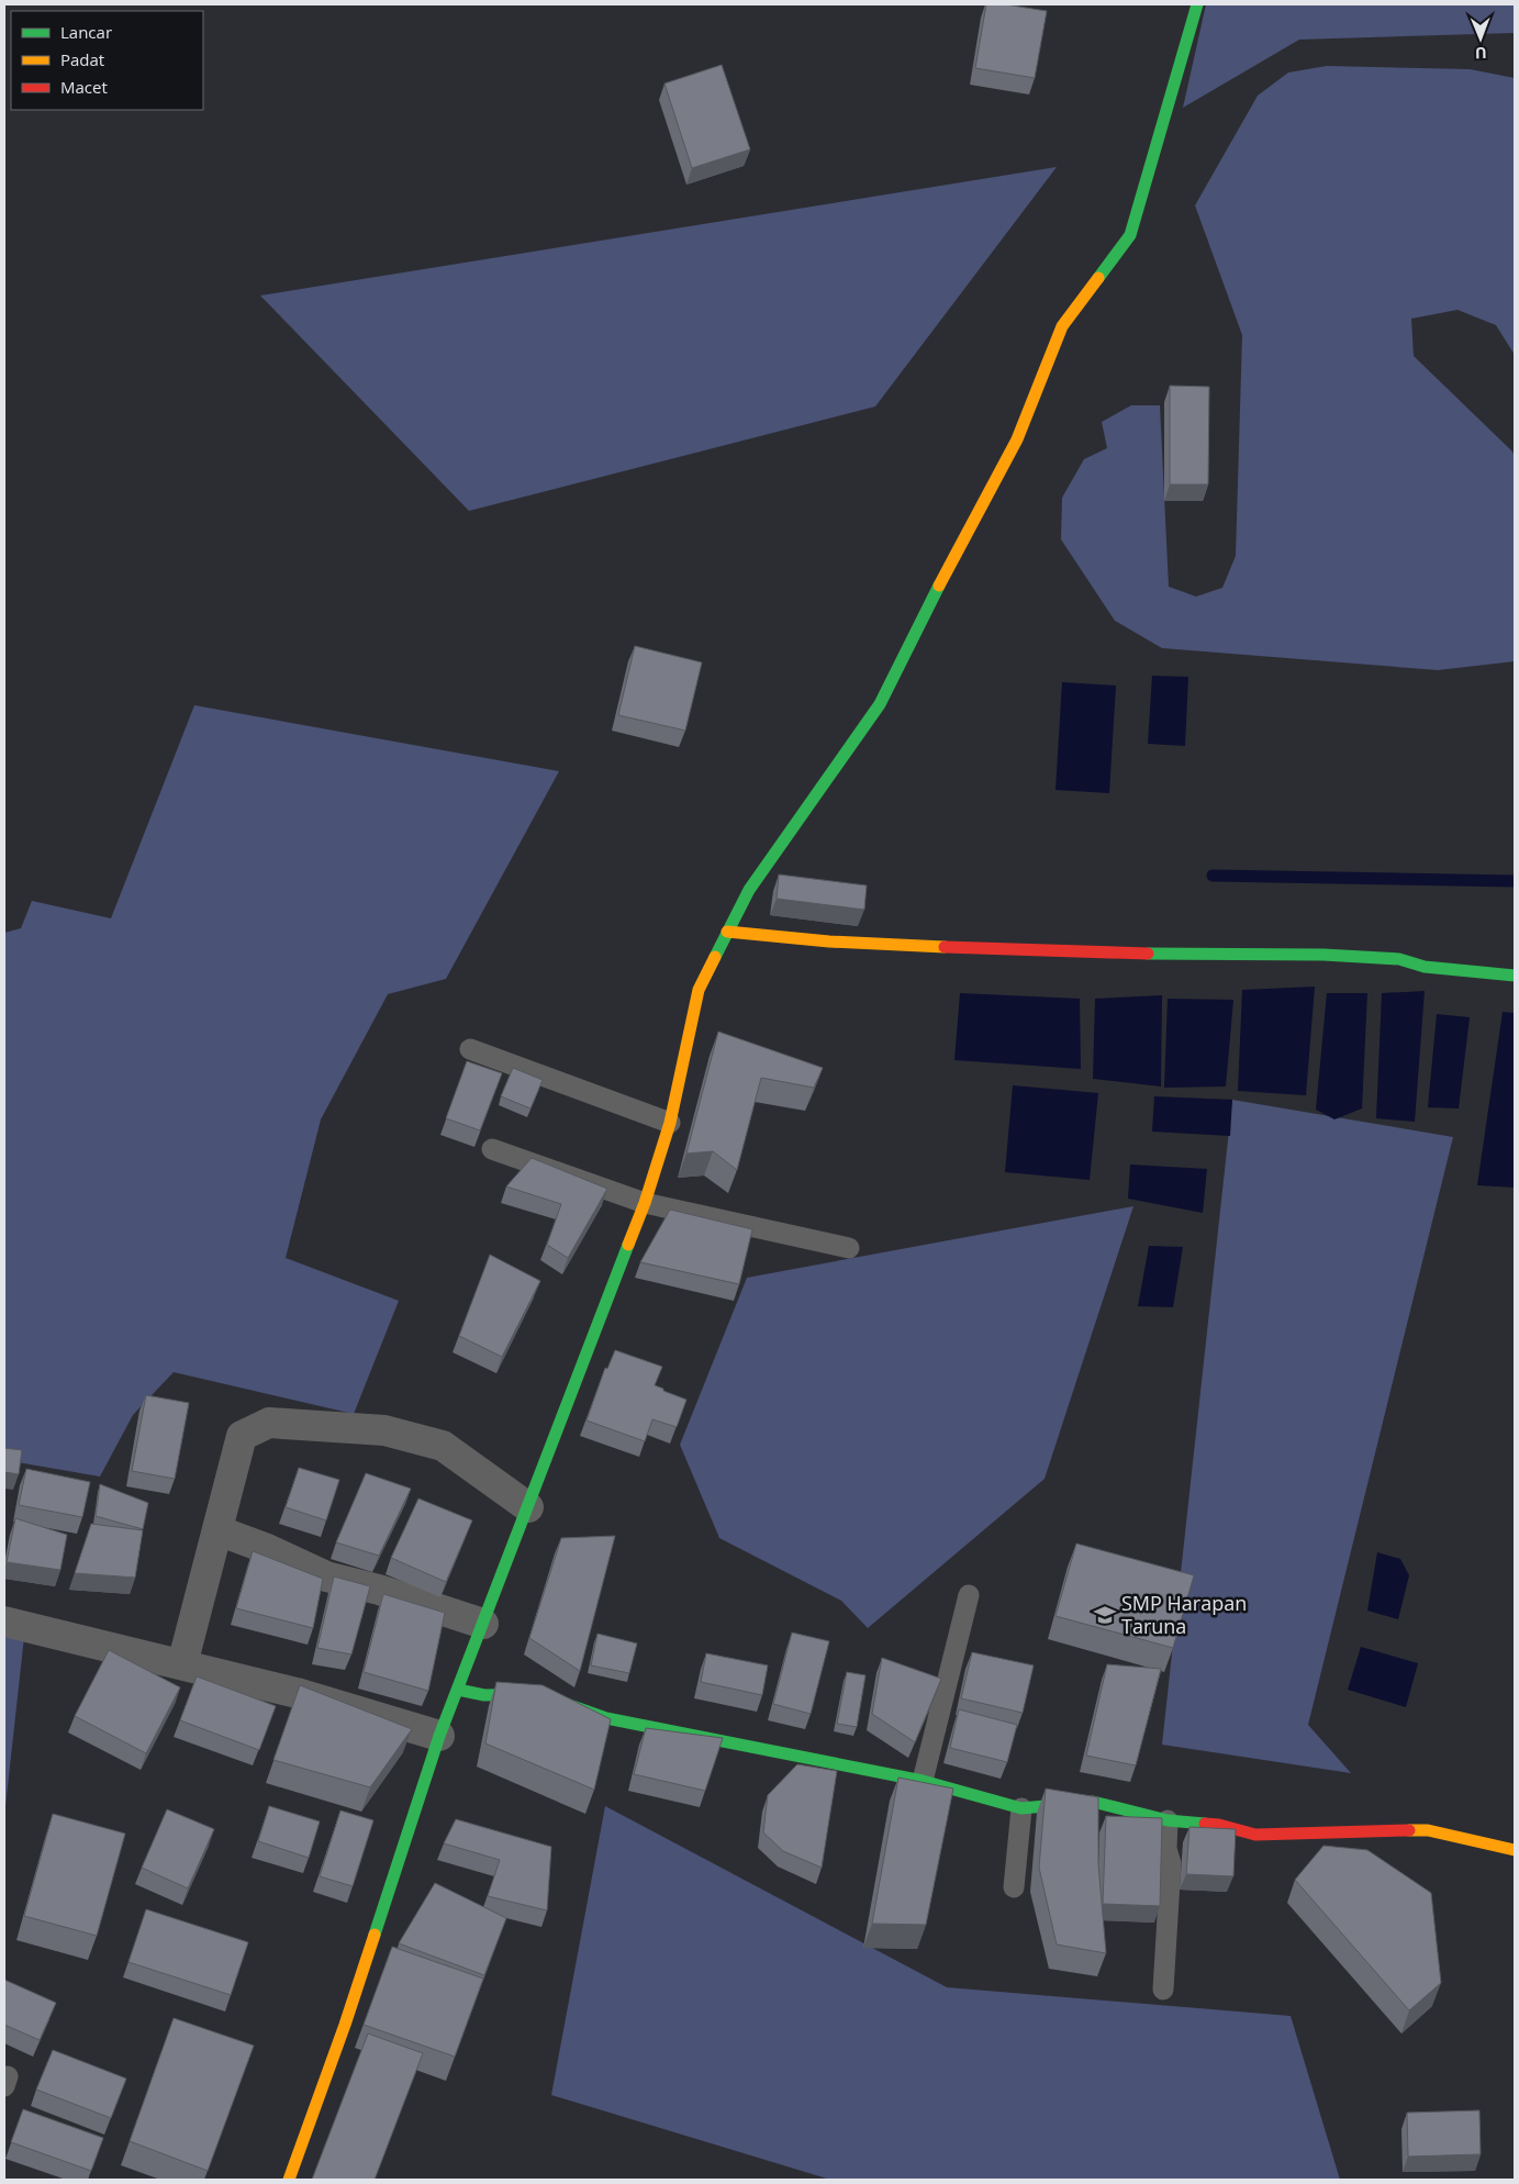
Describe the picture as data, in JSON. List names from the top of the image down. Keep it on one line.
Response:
{"places":{"school or university":["SMP Harapan Taruna"]},"legend":["Lancar","Padat","Macet"],"north":"bottom"}
